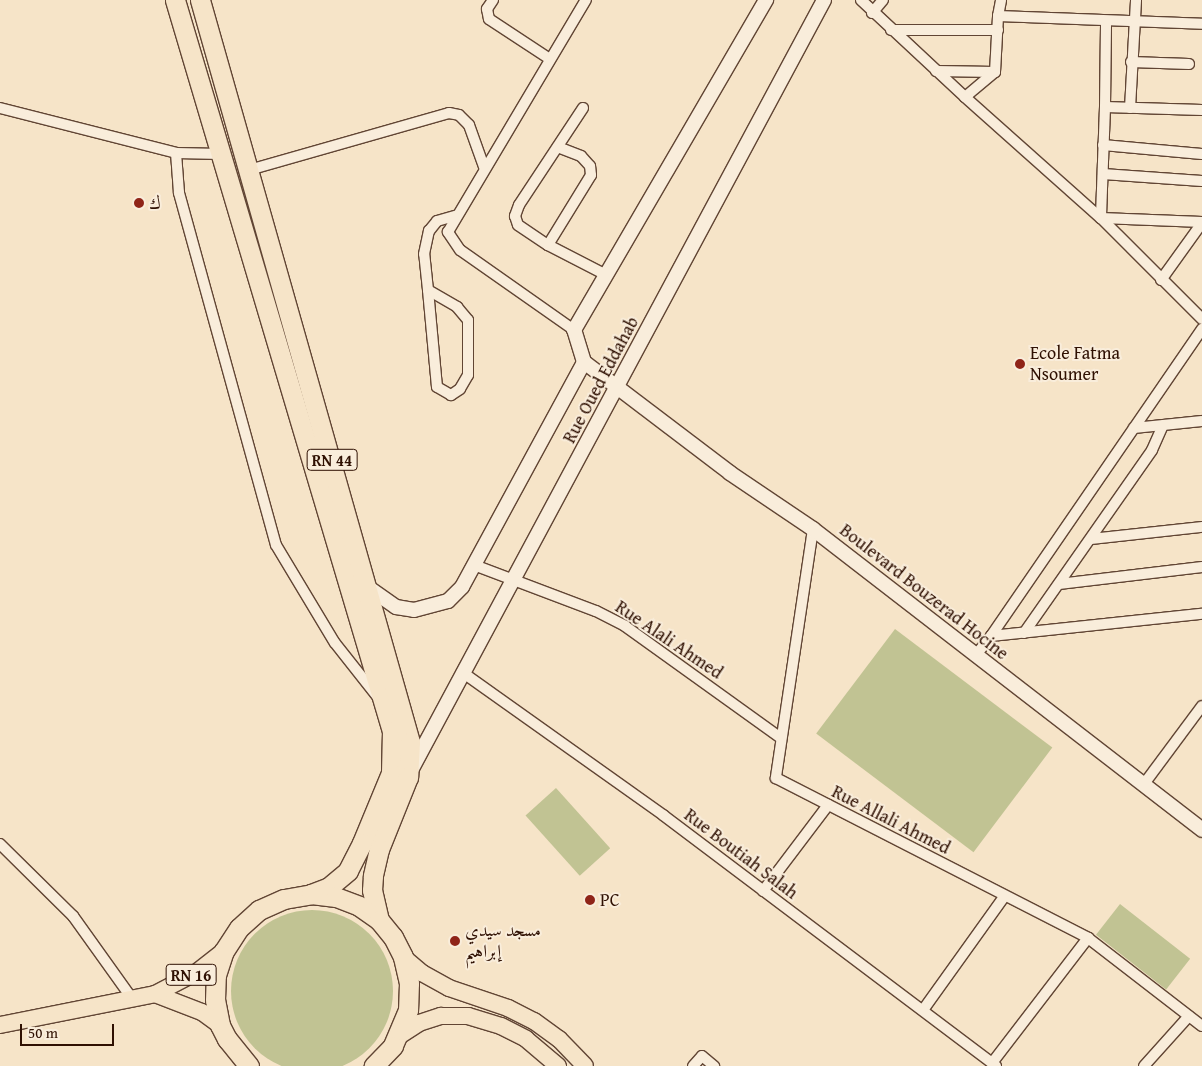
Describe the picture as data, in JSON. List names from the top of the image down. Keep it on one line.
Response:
{"streets":{"highway":["RN 44"],"main road":["Rue Oued Eddahab","Boulevard Bouzerad Hocine","RN 16"],"street":["Rue Alali Ahmed","Rue Allali Ahmed","Rue Boutiah Salah"]},"crossings":[["Rue Oued Eddahab","RN 44"],["Rue Oued Eddahab","Boulevard Bouzerad Hocine"],["Rue Oued Eddahab","Rue Alali Ahmed"],["Rue Oued Eddahab","Rue Boutiah Salah"],["Boulevard Bouzerad Hocine","Rue Allali Ahmed"],["Rue Alali Ahmed","Rue Allali Ahmed"]],"places":["ك","Ecole Fatma Nsoumer","PC","مسجد سيدي إبراهيم"],"scale_bar":"50 m"}
